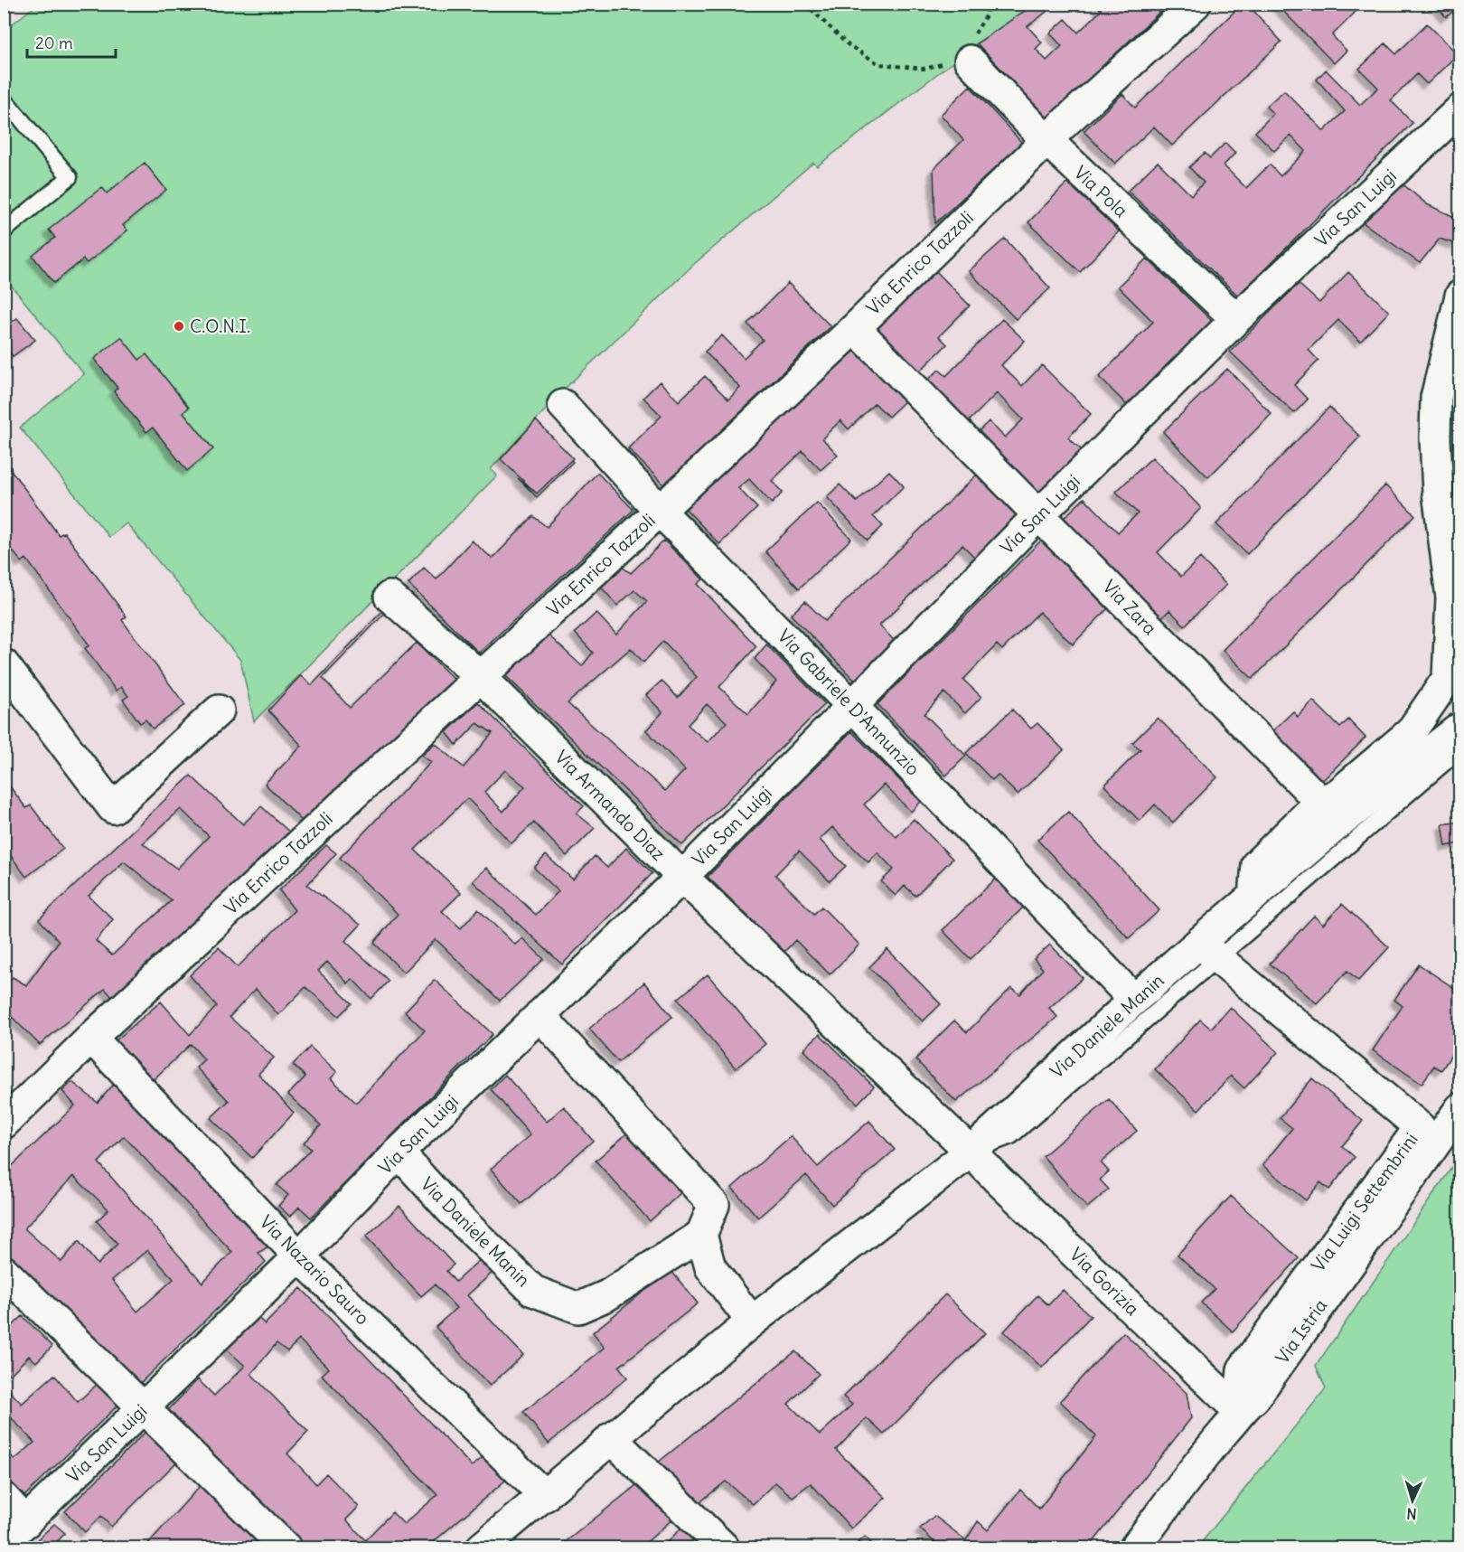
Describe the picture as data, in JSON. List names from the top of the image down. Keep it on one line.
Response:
{"streets":{"street":["Via Pola","Via San Luigi","Via Enrico Tazzoli","Via Zara","Via Gabriele D'Annunzio","Via Armando Diaz","Via Daniele Manin","Via Luigi Settembrini","Via Nazario Sauro","Via Gorizia","Via Istria"]},"crossings":[["Via Pola","Via San Luigi"],["Via Pola","Via Enrico Tazzoli"],["Via San Luigi","Via Zara"],["Via San Luigi","Via Gabriele D'Annunzio"],["Via San Luigi","Via Armando Diaz"],["Via San Luigi","Via Daniele Manin"],["Via San Luigi","Via Nazario Sauro"],["Via Enrico Tazzoli","Via Zara"],["Via Enrico Tazzoli","Via Gabriele D'Annunzio"],["Via Enrico Tazzoli","Via Armando Diaz"],["Via Enrico Tazzoli","Via Nazario Sauro"],["Via Gabriele D'Annunzio","Via Daniele Manin"],["Via Armando Diaz","Via Daniele Manin"],["Via Armando Diaz","Via Gorizia"],["Via Daniele Manin","Via Luigi Settembrini"],["Via Daniele Manin","Via Nazario Sauro"],["Via Daniele Manin","Via Gorizia"],["Via Luigi Settembrini","Via Gorizia"],["Via Luigi Settembrini","Via Istria"],["Via Gorizia","Via Istria"]],"places":["C.O.N.I."],"scale_bar":"20 m","north":"bottom"}
